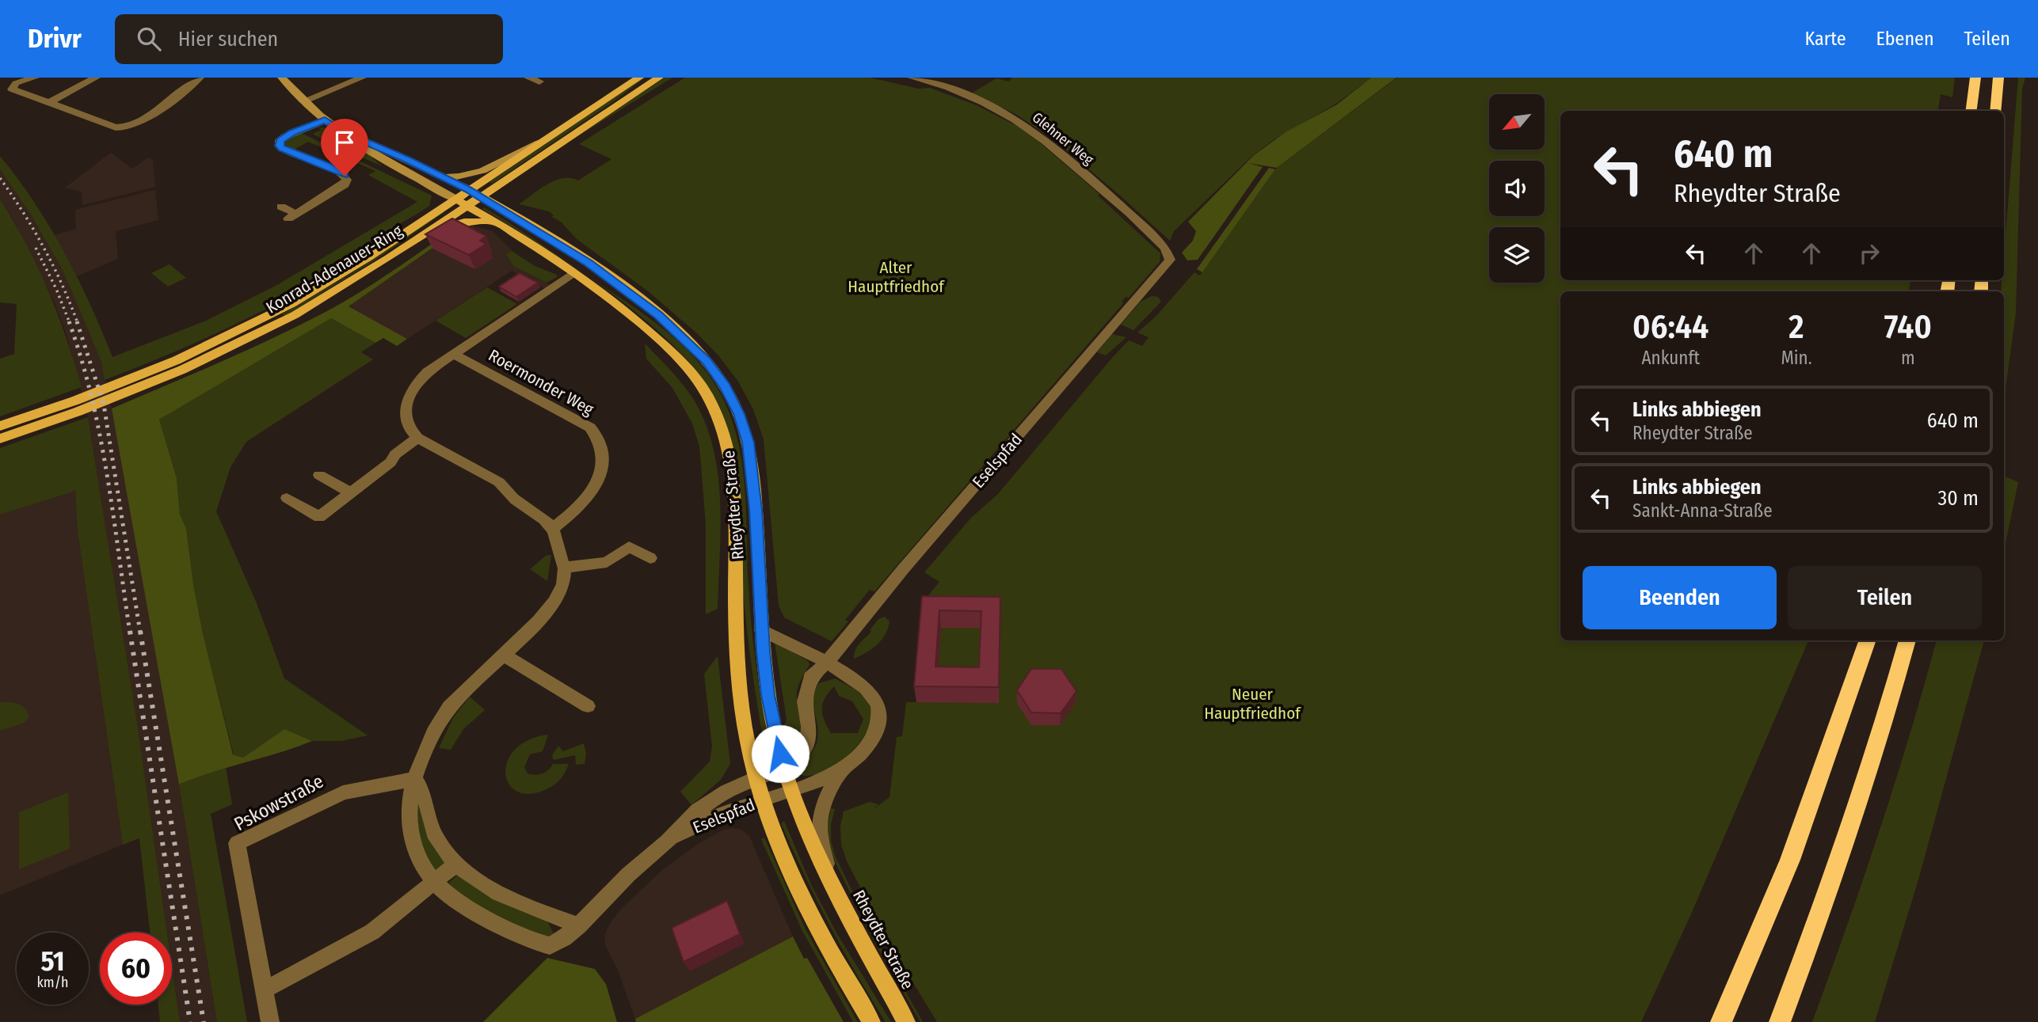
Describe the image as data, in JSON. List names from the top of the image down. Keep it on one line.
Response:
{"streets":{"main road":["Konrad-Adenauer-Ring","Rheydter Straße"],"street":["Glehner Weg","Roermonder Weg","Eselspfad","Pskowstraße"]},"crossings":[["Glehner Weg","Eselspfad"],["Konrad-Adenauer-Ring","Rheydter Straße"],["Eselspfad","Rheydter Straße"]],"parks":["Alter Hauptfriedhof","Neuer Hauptfriedhof"],"north":"bottom left","page":{"header":"Drivr","search":"Hier suchen","nav":["Karte","Ebenen","Teilen"],"turn":["640 m","Rheydter Straße"],"eta":["06:44","Ankunft","2","Min.","740","m"],"list":[{"name":"Links abbiegen","note":"Rheydter Straße","value":"640 m"},{"name":"Links abbiegen","note":"Sankt-Anna-Straße","value":"30 m"}],"buttons":["Beenden","Teilen"],"speed":"51 km/h","limit":"60"}}
